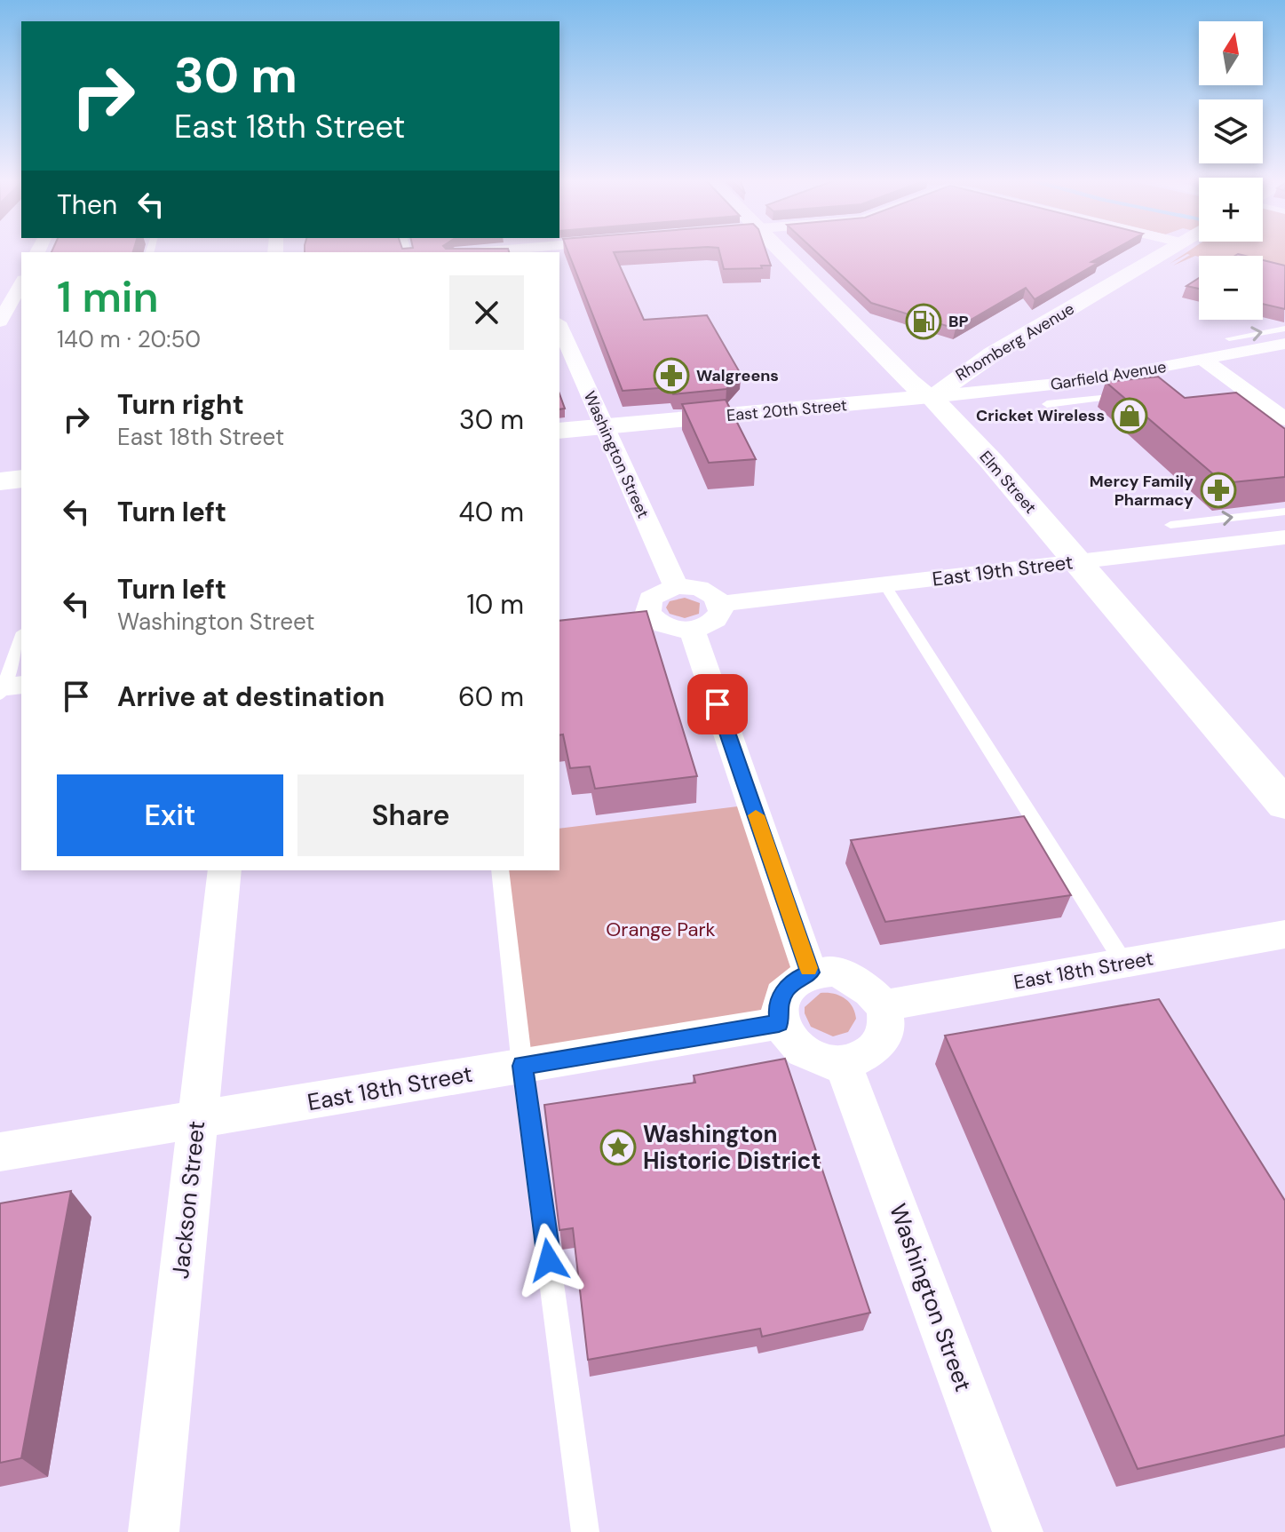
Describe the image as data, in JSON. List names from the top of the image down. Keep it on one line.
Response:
{"streets":{"main road":["Rhomberg Avenue","East 20th Street","Elm Street"],"street":["Garfield Avenue","Washington Street","East 19th Street","East 18th Street","Jackson Street"]},"crossings":[["Rhomberg Avenue","Garfield Avenue"],["Rhomberg Avenue","East 20th Street"],["Rhomberg Avenue","Elm Street"],["Garfield Avenue","East 20th Street"],["Garfield Avenue","Elm Street"],["East 20th Street","Washington Street"],["East 20th Street","Elm Street"],["Washington Street","East 18th Street"],["Elm Street","East 19th Street"],["East 18th Street","Jackson Street"]],"parks":["Orange Park"],"places":{"fuel station":["BP"],"pharmacy":["Walgreens","Mercy Family Pharmacy"],"shop":["Cricket Wireless"],"place":["Washington Historic District"]},"north":"top","page":{"map_buttons":["+","−"],"turn":["30 m","East 18th Street"],"then":"Then","heading":["1 min","140 m · 20:50"],"list":[{"name":"Turn right","note":"East 18th Street","value":"30 m"},{"name":"Turn left","value":"40 m"},{"name":"Turn left","note":"Washington Street","value":"10 m"},{"name":"Arrive at destination","value":"60 m"}],"buttons":["Exit","Share"]}}
